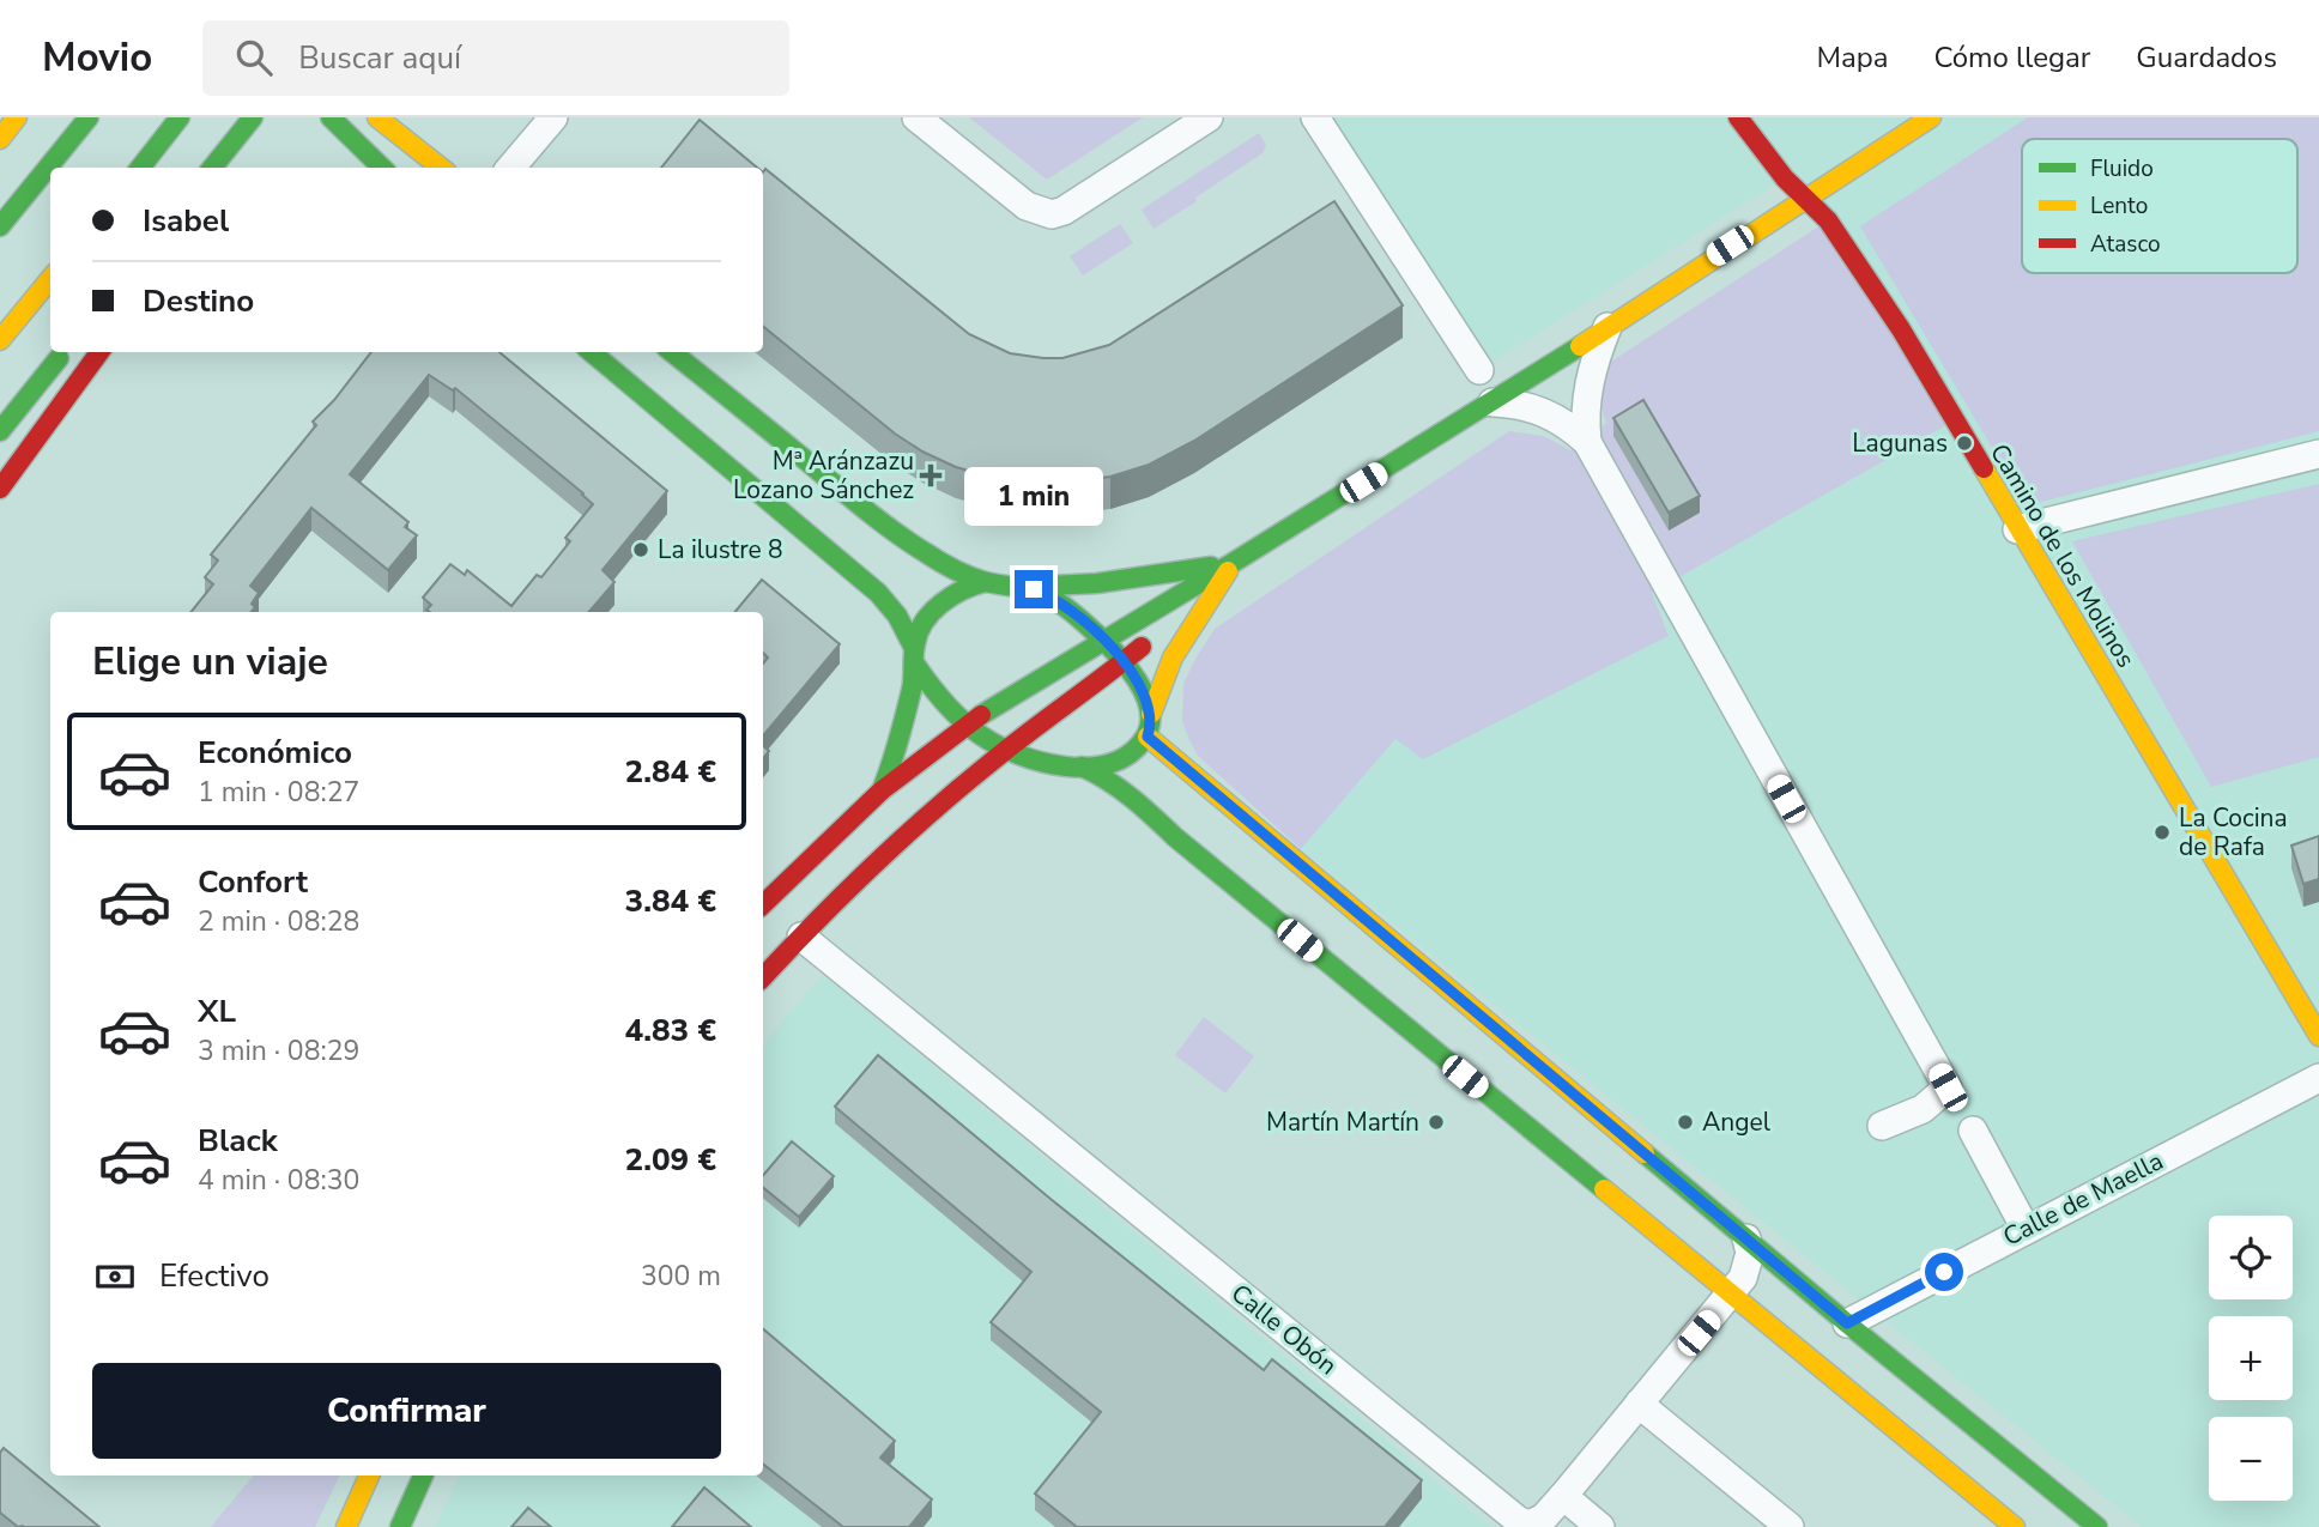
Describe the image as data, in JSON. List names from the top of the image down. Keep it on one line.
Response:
{"streets":{"main road":["Camino de los Molinos"],"street":["Calle de Maella","Calle Obón"]},"places":{"other":["Lagunas","La ilustre 8","La Cocina de Rafa","Martín Martín","Angel"],"health":["Mª Aránzazu Lozano Sánchez"]},"legend":["Fluido","Lento","Atasco"],"page":{"header":"Movio","search":"Buscar aquí","nav":["Mapa","Cómo llegar","Guardados"],"banner":["Isabel","Destino"],"bubble":"1 min","heading":"Elige un viaje","list":[{"name":"Económico","note":"1 min · 08:27","value":"2.84 €"},{"name":"Confort","note":"2 min · 08:28","value":"3.84 €"},{"name":"XL","note":"3 min · 08:29","value":"4.83 €"},{"name":"Black","note":"4 min · 08:30","value":"2.09 €"}],"map_buttons":["+","−"],"pay":["Efectivo","300 m"],"buttons":"Confirmar"}}
